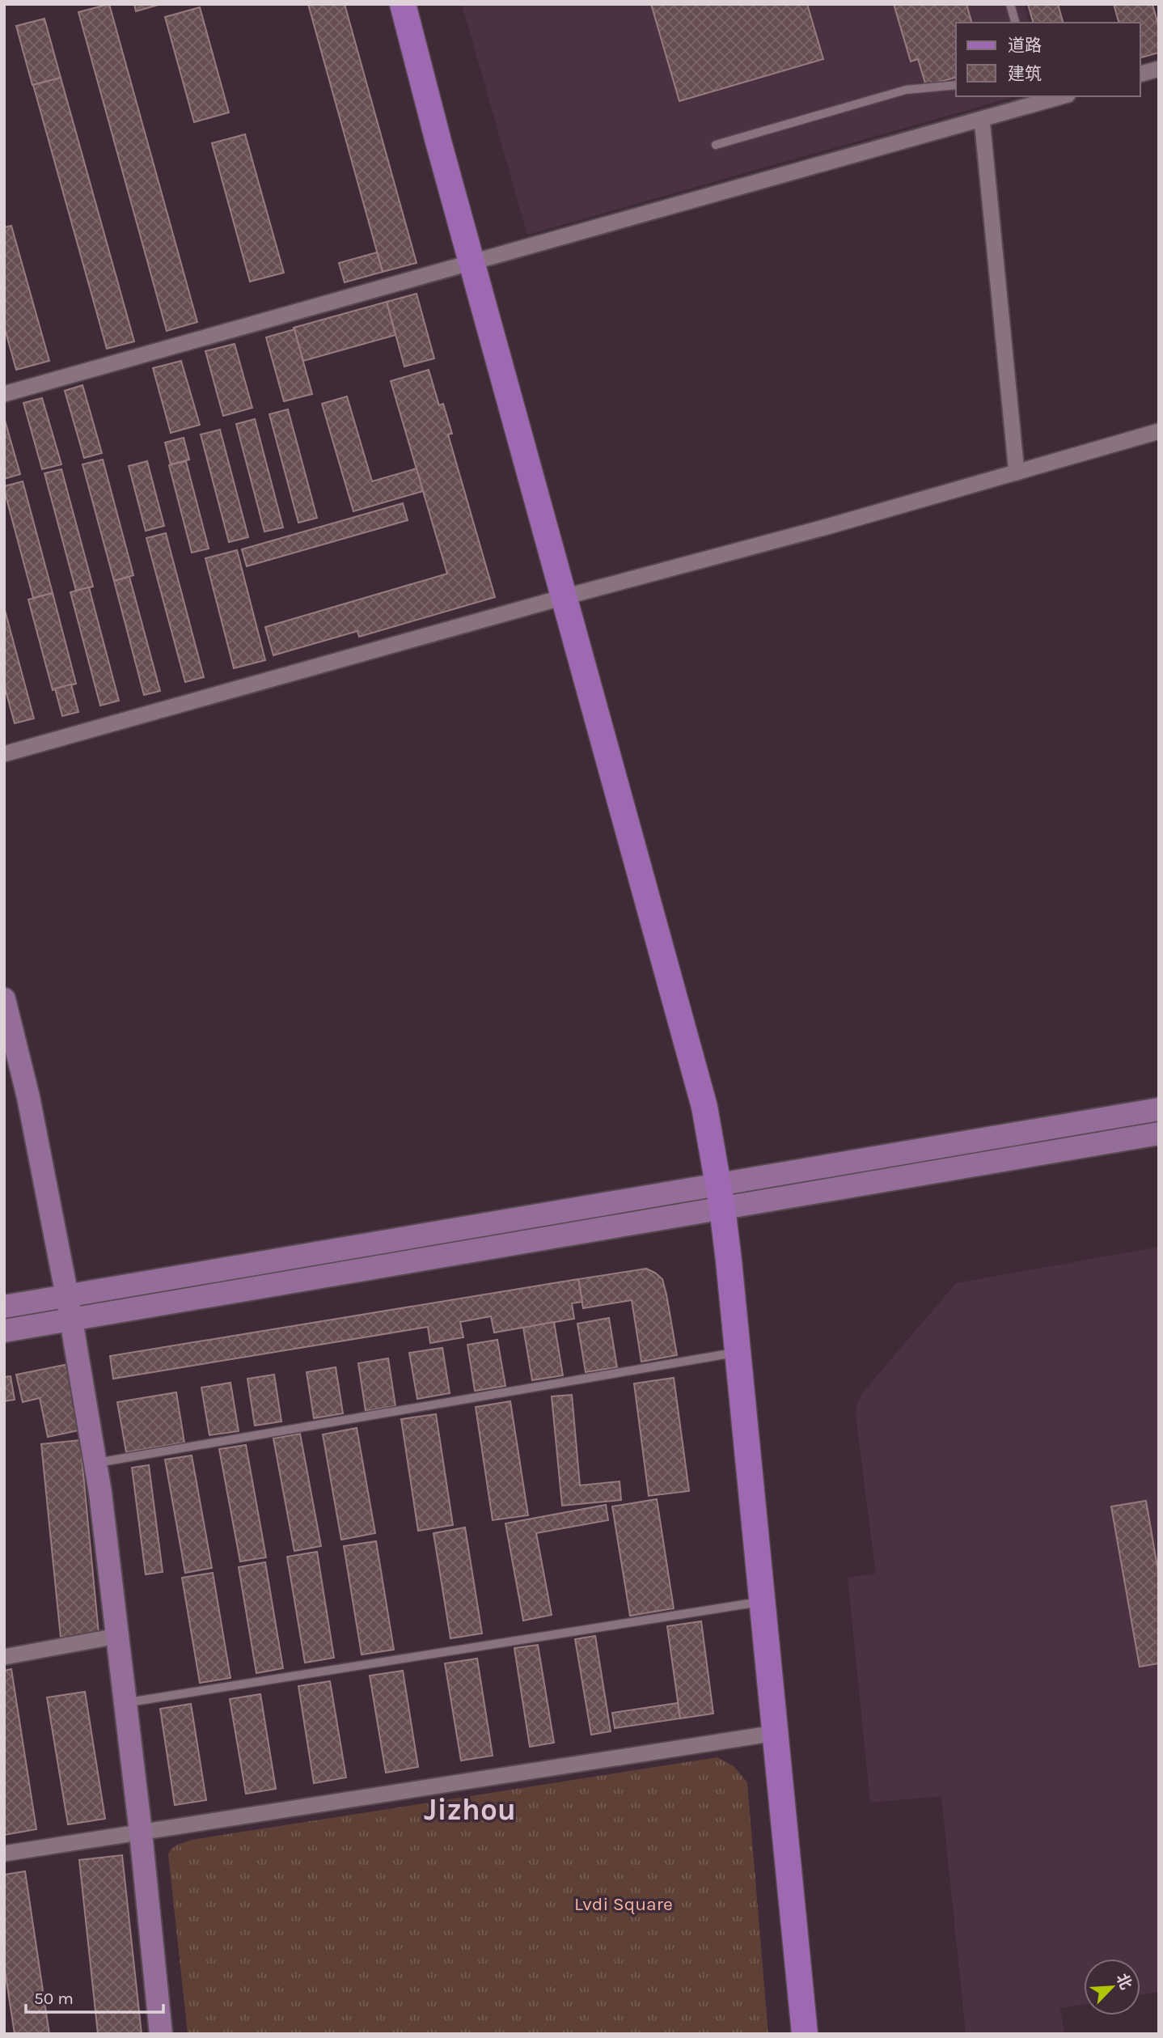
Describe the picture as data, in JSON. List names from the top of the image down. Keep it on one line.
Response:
{"districts":["Jizhou"],"parks":["Lvdi Square"],"legend":["道路","建筑"],"scale_bar":"50 m","north":"top right"}
